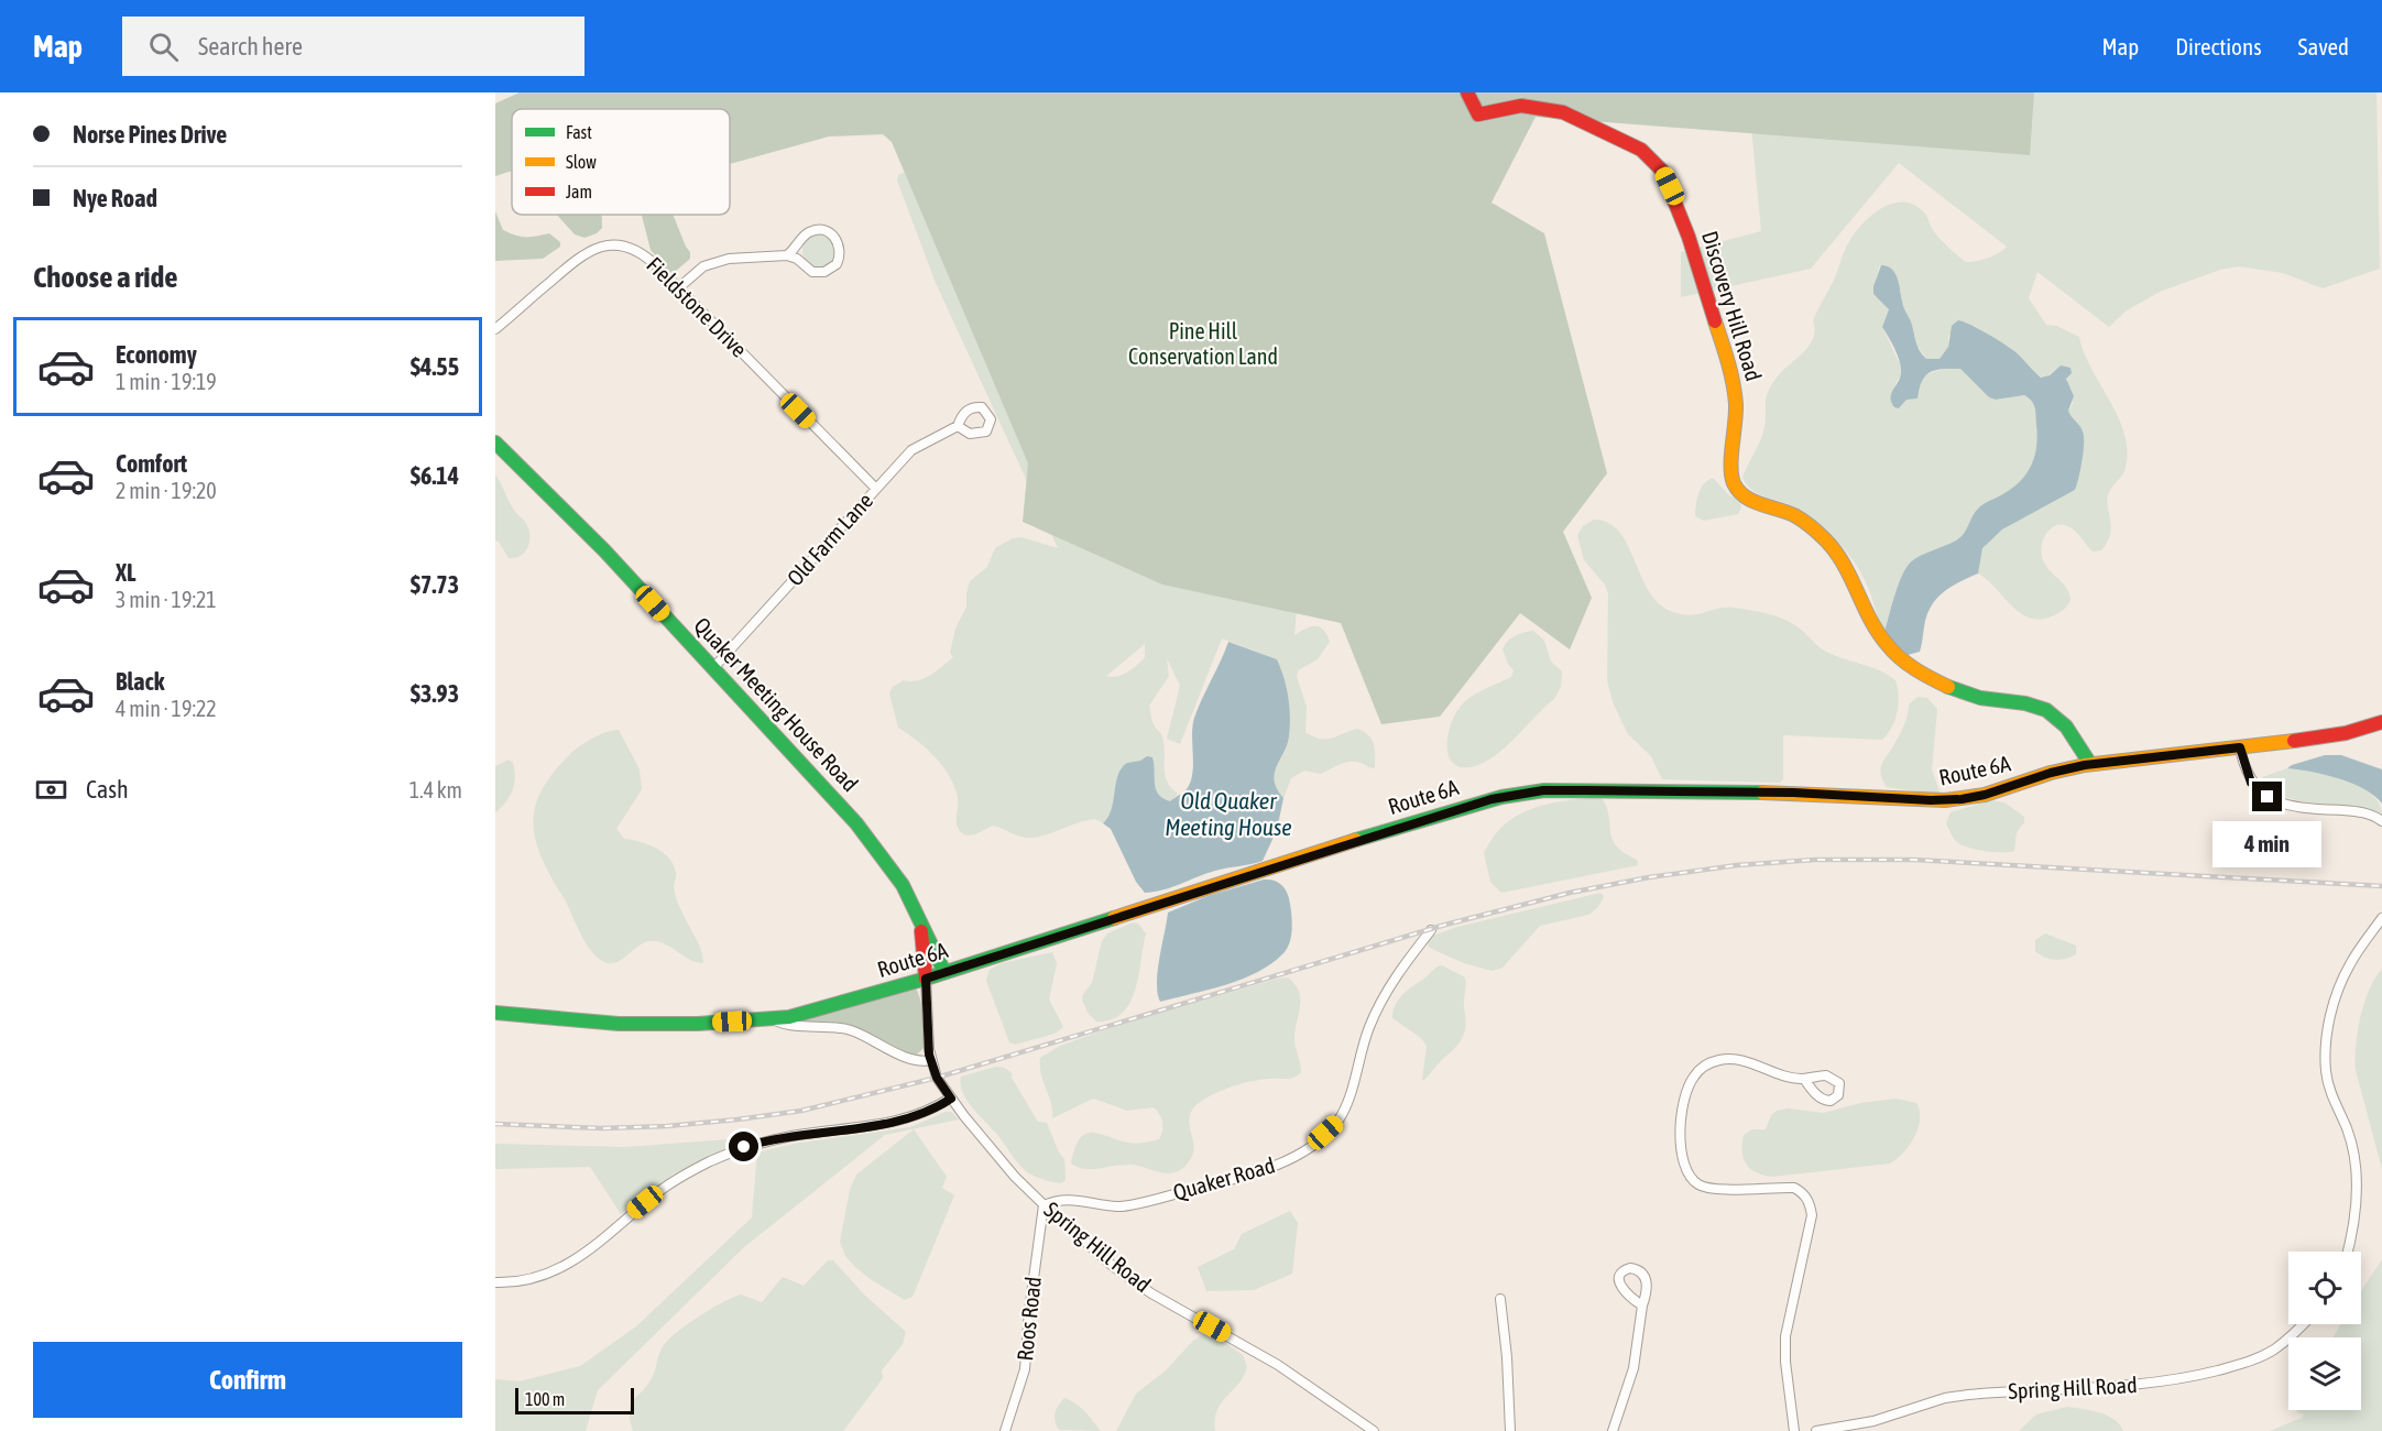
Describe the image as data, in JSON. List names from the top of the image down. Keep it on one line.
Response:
{"streets":{"main road":["Discovery Hill Road","Quaker Meeting House Road","Route 6A"],"street":["Fieldstone Drive","Old Farm Lane","Quaker Road","Spring Hill Road","Roos Road"]},"crossings":[["Discovery Hill Road","Route 6A"],["Fieldstone Drive","Old Farm Lane"],["Old Farm Lane","Quaker Meeting House Road"],["Quaker Meeting House Road","Route 6A"],["Quaker Meeting House Road","Spring Hill Road"],["Route 6A","Spring Hill Road"],["Quaker Road","Spring Hill Road"],["Quaker Road","Roos Road"],["Spring Hill Road","Roos Road"]],"water":["Old Quaker Meeting House"],"parks":["Pine Hill Conservation Land"],"legend":["Fast","Slow","Jam"],"scale_bar":"100 m","page":{"header":"Map","search":"Search here","nav":["Map","Directions","Saved"],"banner":["Norse Pines Drive","Nye Road"],"heading":"Choose a ride","list":[{"name":"Economy","note":"1 min · 19:19","value":"$4.55"},{"name":"Comfort","note":"2 min · 19:20","value":"$6.14"},{"name":"XL","note":"3 min · 19:21","value":"$7.73"},{"name":"Black","note":"4 min · 19:22","value":"$3.93"}],"pay":["Cash","1.4 km"],"bubble":"4 min","buttons":"Confirm","scale":"100 m"}}
